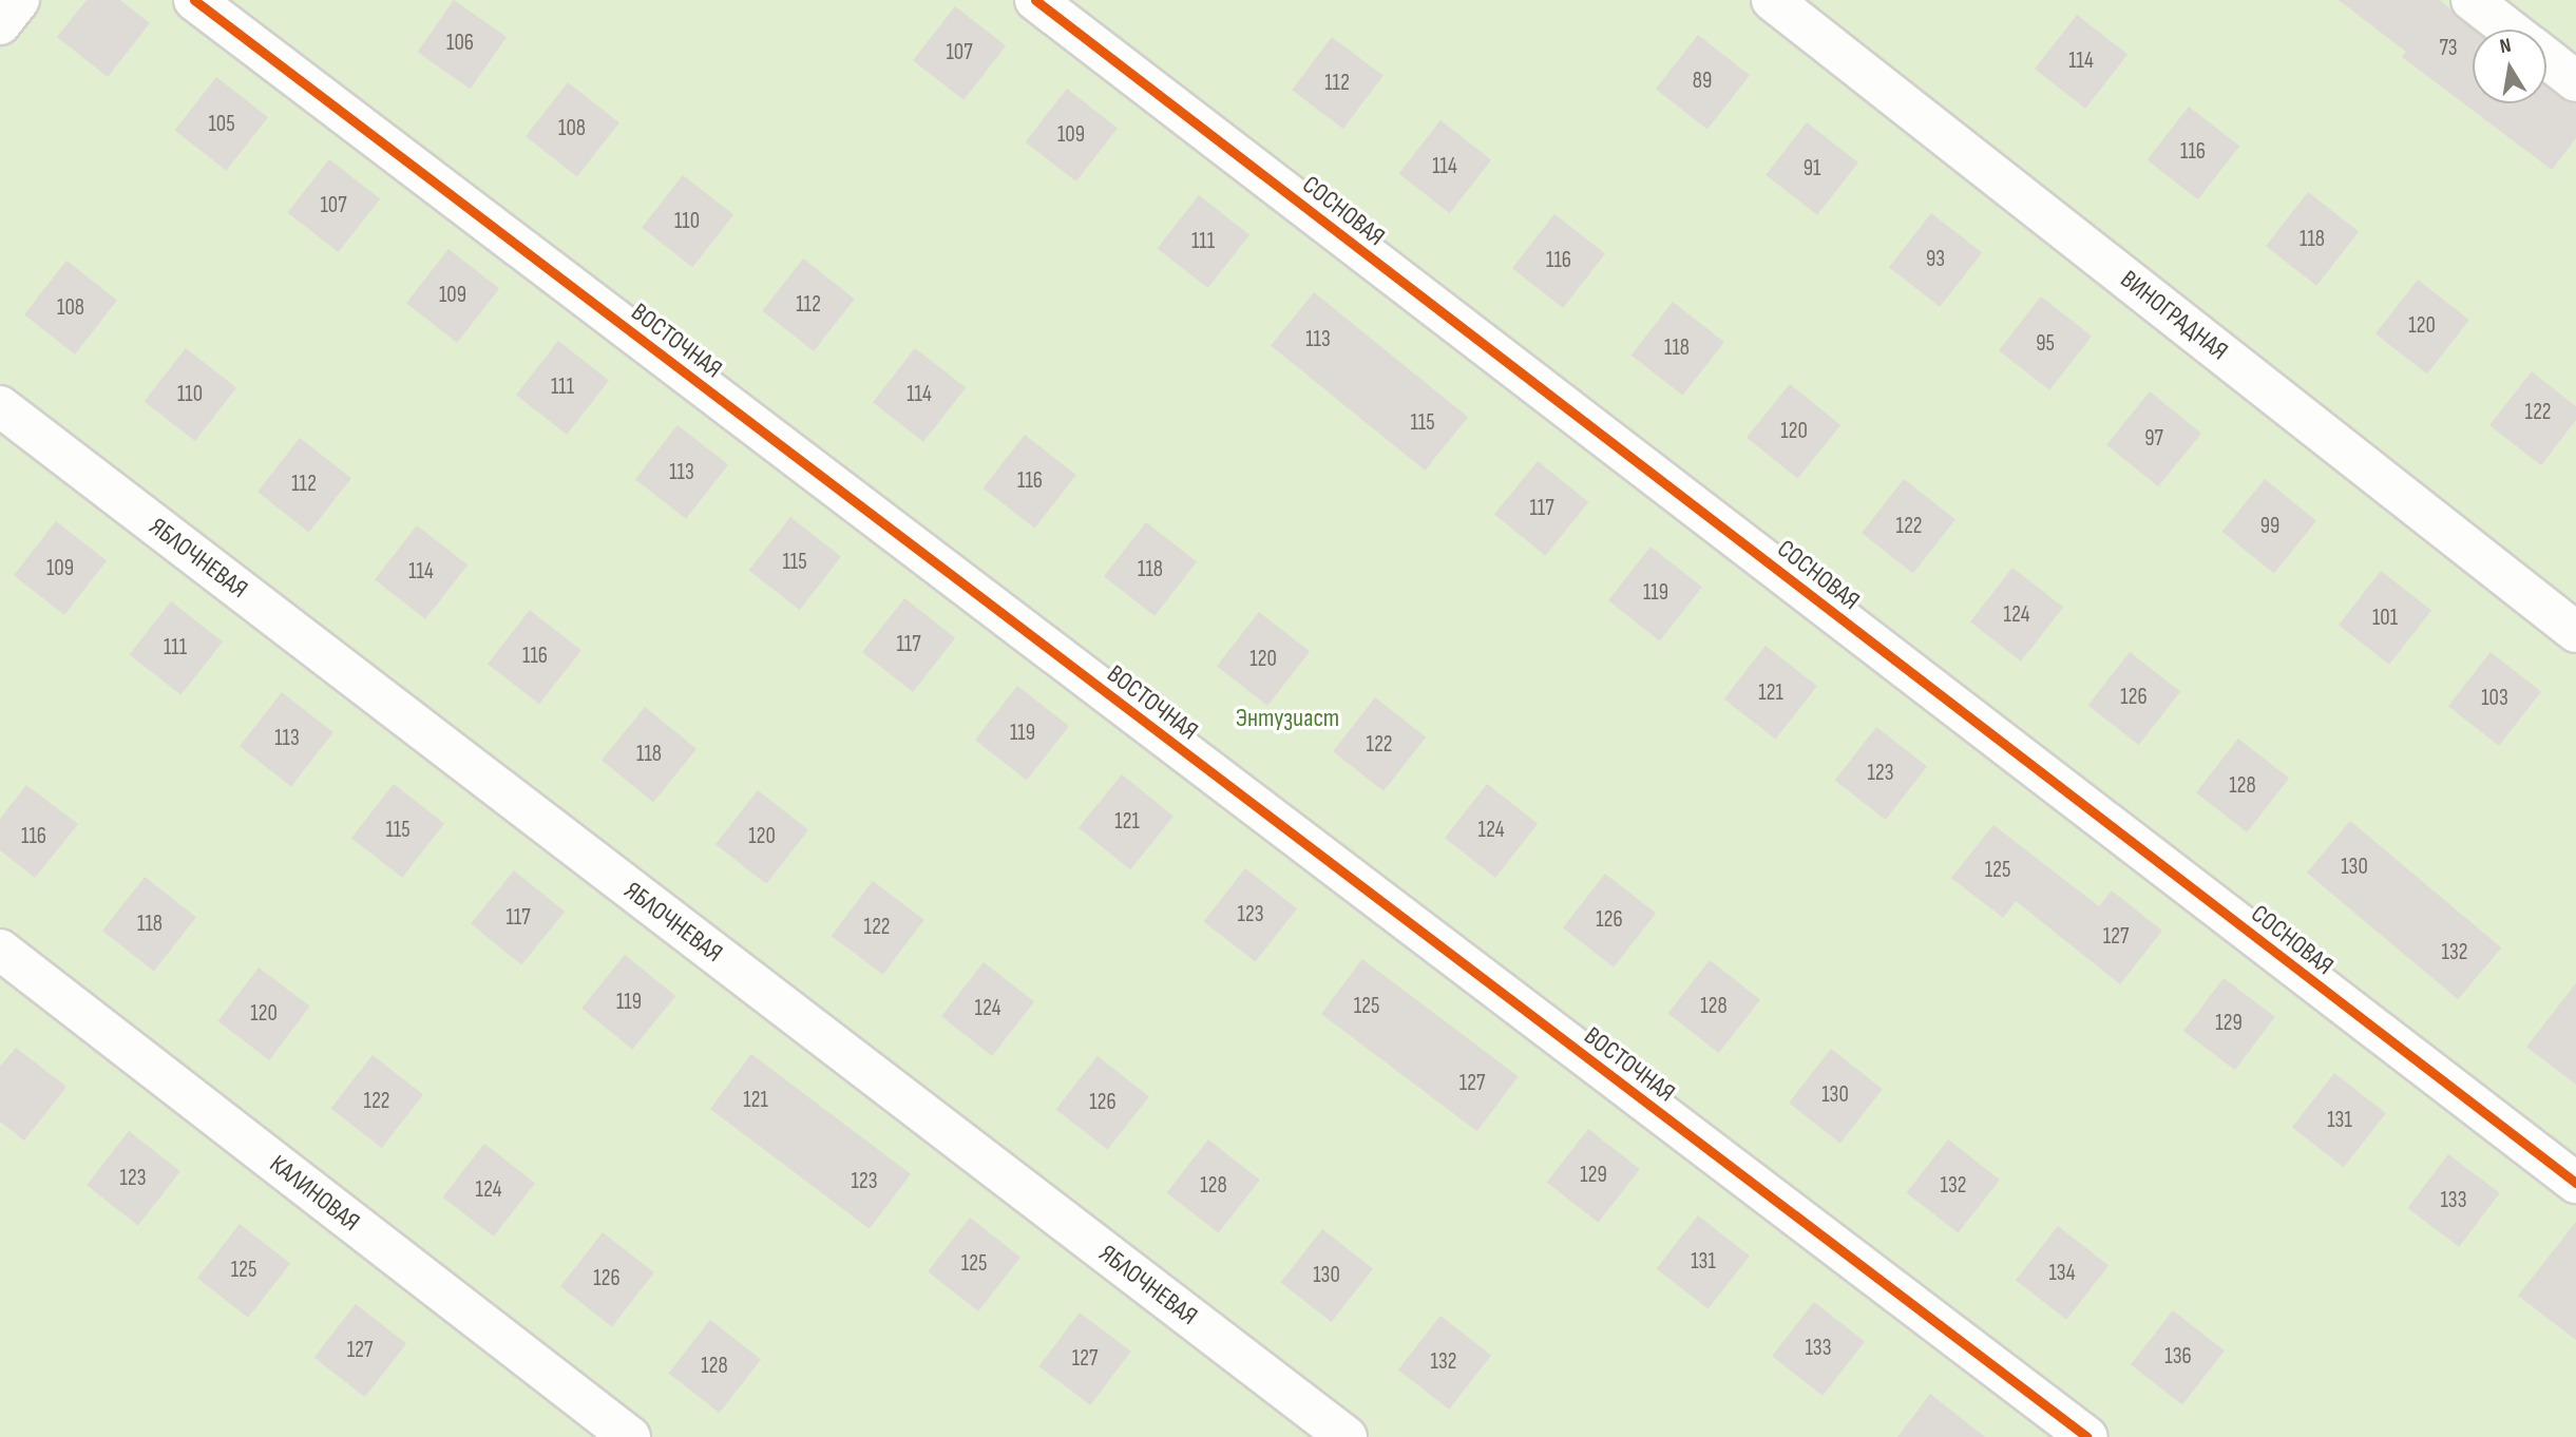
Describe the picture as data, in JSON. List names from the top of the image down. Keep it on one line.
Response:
{"streets":{"street":["СОСНОВАЯ","ВИНОГРАДНАЯ","ВОСТОЧНАЯ","ЯБЛОЧНЕВАЯ","КАЛИНОВАЯ"]},"parks":["Энтузиаст"],"house_numbers":["106","73","107","114","89","112","105","108","109","116","114","91","107","110","118","111","93","116","109","112","108","120","113","95","118","111","110","114","122","115","120","97","113","116","112","117","122","99","115","109","118","114","119","124","101","117","111","116","120","121","126","103","119","113","122","118","123","128","121","115","124","116","120","130","125","123","117","126","118","122","127","132","119","125","128","124","120","129","127","130","121","122","126","131","129","123","123","128","132","124","133","131","125","125","134","130","126","133","127","136","127","132","128"],"north":"top"}
